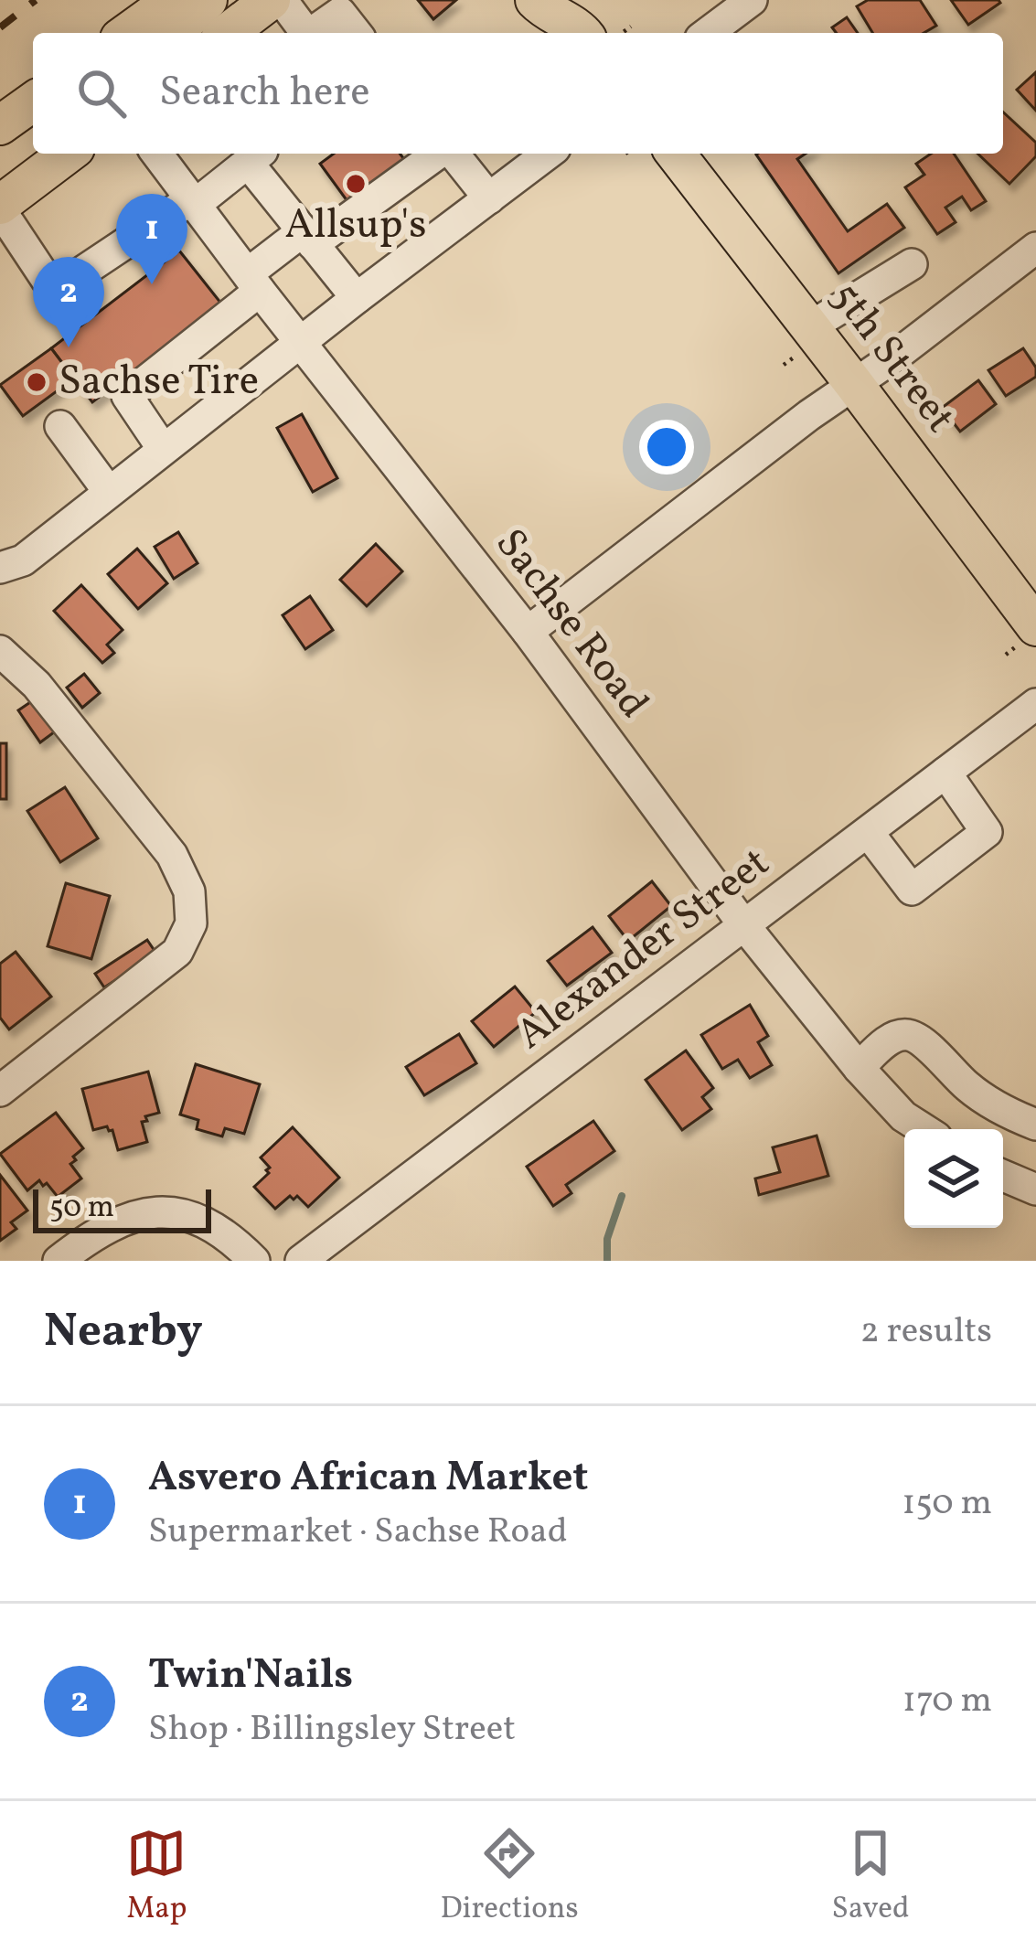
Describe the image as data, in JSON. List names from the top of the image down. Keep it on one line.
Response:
{"streets":{"main road":["5th Street"],"street":["Sachse Road","Alexander Street"]},"crossings":[["Sachse Road","Alexander Street"]],"places":["Allsup's","Sachse Tire"],"scale_bar":"50 m","page":{"search":"Search here","pins":["1","2"],"scale":"50 m","heading":["Nearby","2 results"],"list":[{"mark":"1","name":"Asvero African Market","note":"Supermarket · Sachse Road","value":"150 m"},{"mark":"2","name":"Twin'Nails","note":"Shop · Billingsley Street","value":"170 m"}],"nav":["Map","Directions","Saved"]}}
